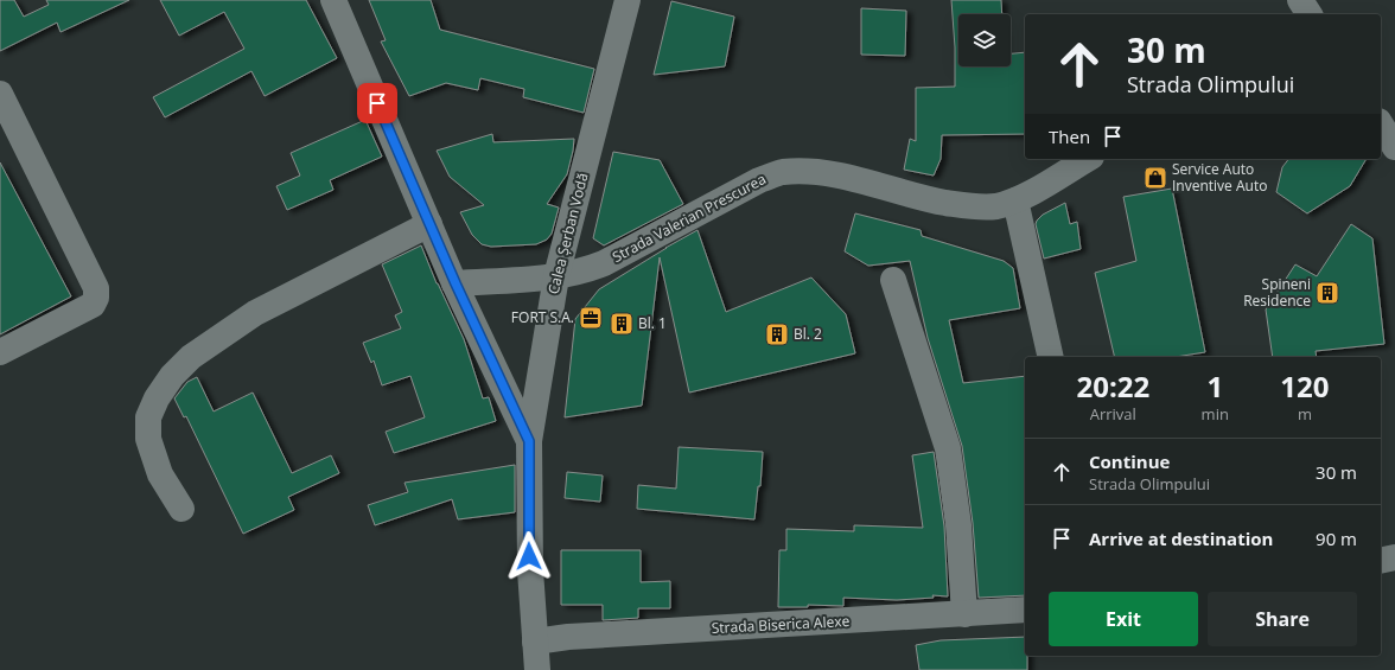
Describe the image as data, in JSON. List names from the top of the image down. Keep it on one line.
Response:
{"streets":{"street":["Strada Valerian Prescurea","Calea Șerban Vodă","Strada Biserica Alexe"]},"crossings":[["Strada Valerian Prescurea","Calea Șerban Vodă"],["Calea Șerban Vodă","Strada Biserica Alexe"]],"places":{"shop":["Service Auto Inventive Auto"],"building":["Spineni Residence","Bl. 1","Bl. 2"],"office":["FORT S.A."]},"page":{"turn":["30 m","Strada Olimpului"],"then":"Then","eta":["20:22","Arrival","1","min","120","m"],"list":[{"name":"Continue","note":"Strada Olimpului","value":"30 m"},{"name":"Arrive at destination","value":"90 m"}],"buttons":["Exit","Share"]}}
